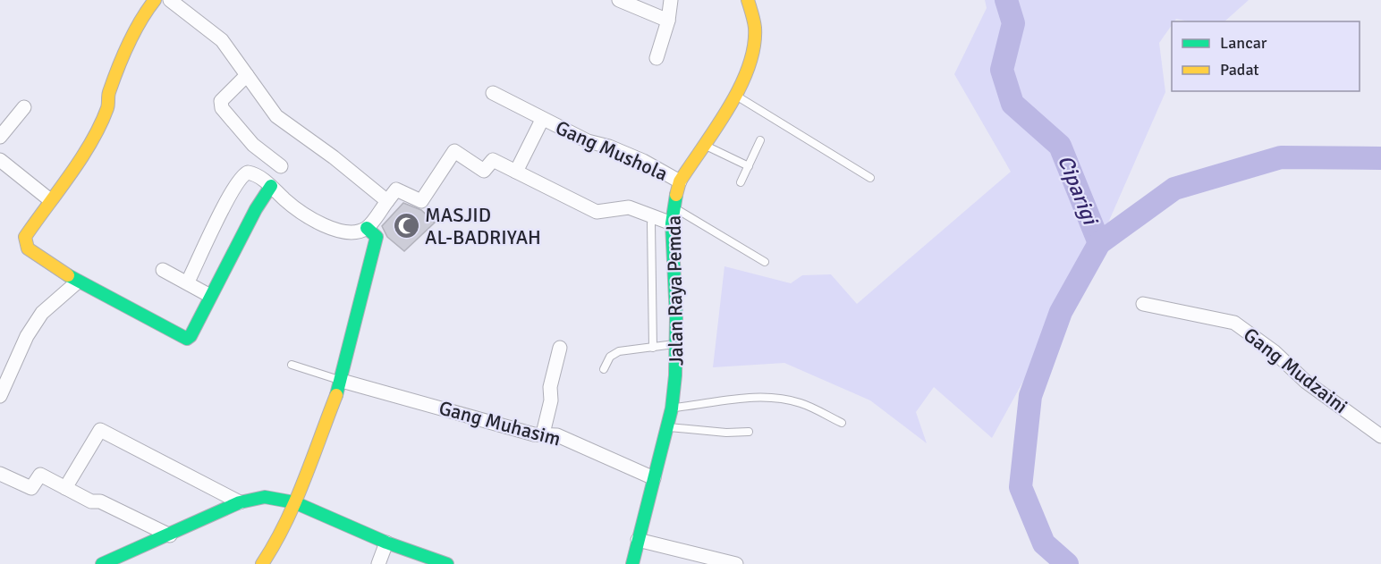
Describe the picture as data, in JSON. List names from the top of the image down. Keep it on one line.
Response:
{"streets":{"street":["Gang Mushola","Jalan Raya Pemda","Gang Mudzaini","Gang Muhasim"]},"crossings":[["Gang Mushola","Jalan Raya Pemda"],["Jalan Raya Pemda","Gang Muhasim"]],"water":["Ciparigi"],"places":{"mosque":["MASJID AL-BADRIYAH"]},"legend":["Lancar","Padat"]}
